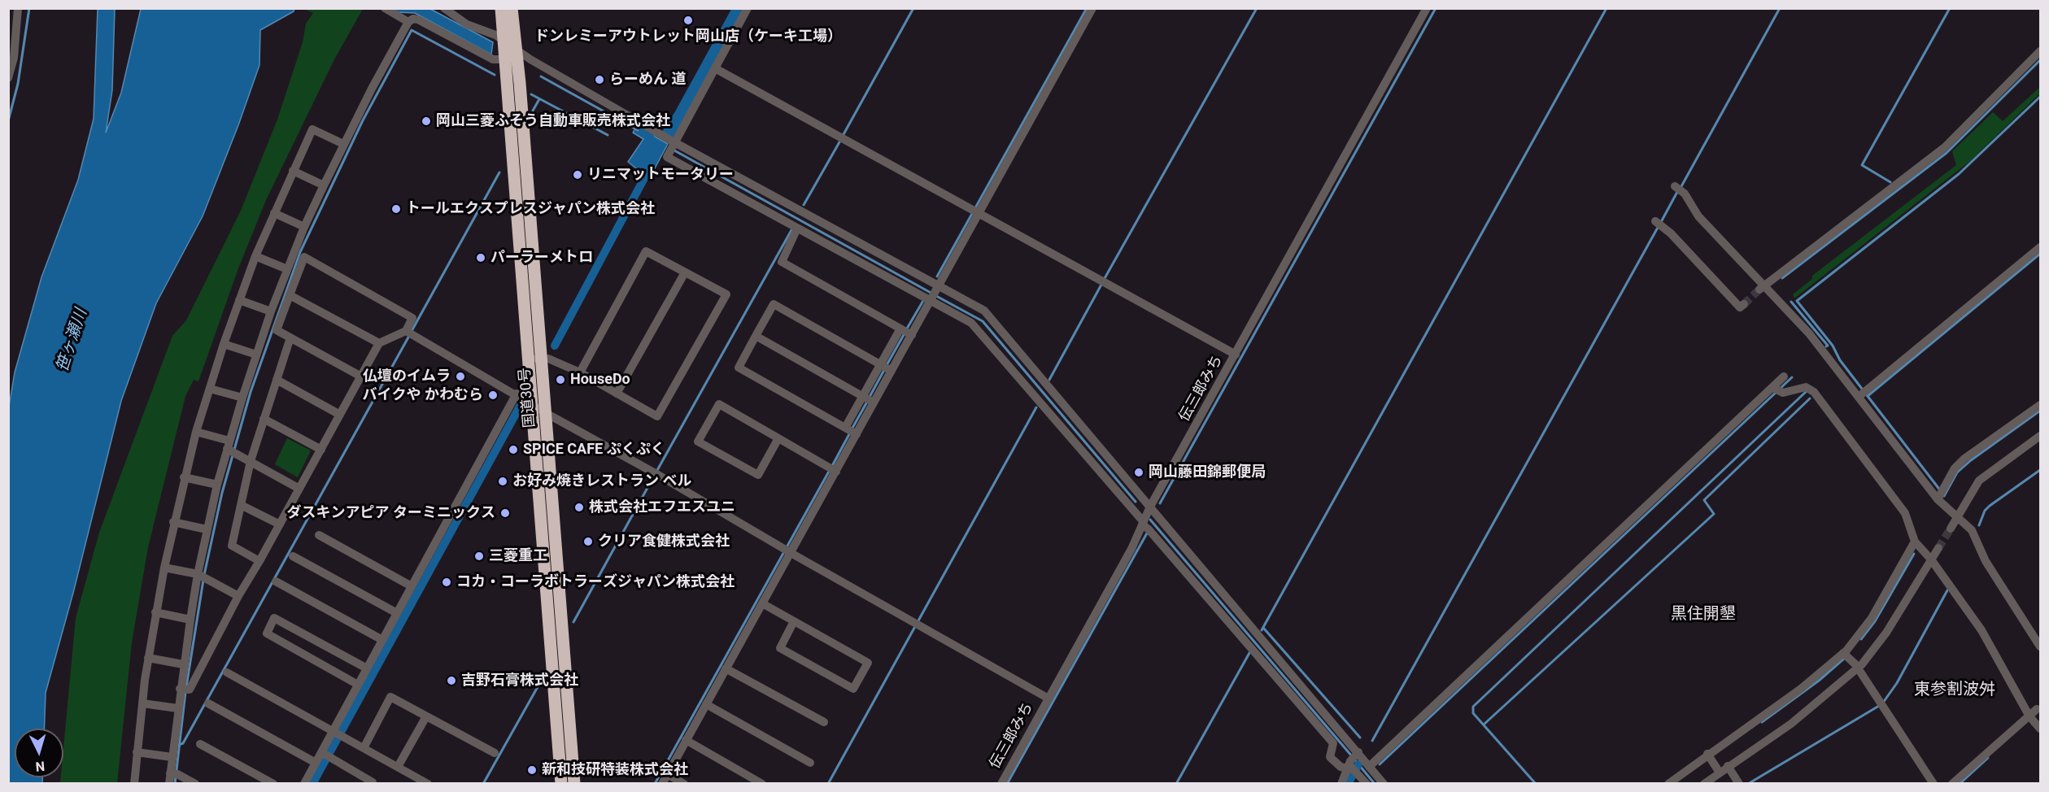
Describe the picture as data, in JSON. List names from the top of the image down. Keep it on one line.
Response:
{"streets":{"highway":["国道30号"],"street":["伝三郎みち"]},"districts":["黒住開墾","東参割波舛"],"water":["笹ヶ瀬川"],"places":["ドンレミーアウトレット岡山店（ケーキ工場）","らーめん 道","岡山三菱ふそう自動車販売株式会社","リニマットモータリー","トールエクスプレスジャパン株式会社","パーラーメトロ","仏壇のイムラ","HouseDo","バイクや かわむら","SPICE CAFE ぷくぷく","岡山藤田錦郵便局","お好み焼きレストラン ベル","株式会社エフエスユニ","ダスキンアピア ターミニックス","クリア食健株式会社","三菱重工","コカ・コーラボトラーズジャパン株式会社","吉野石膏株式会社","新和技研特装株式会社"],"north":"bottom"}
